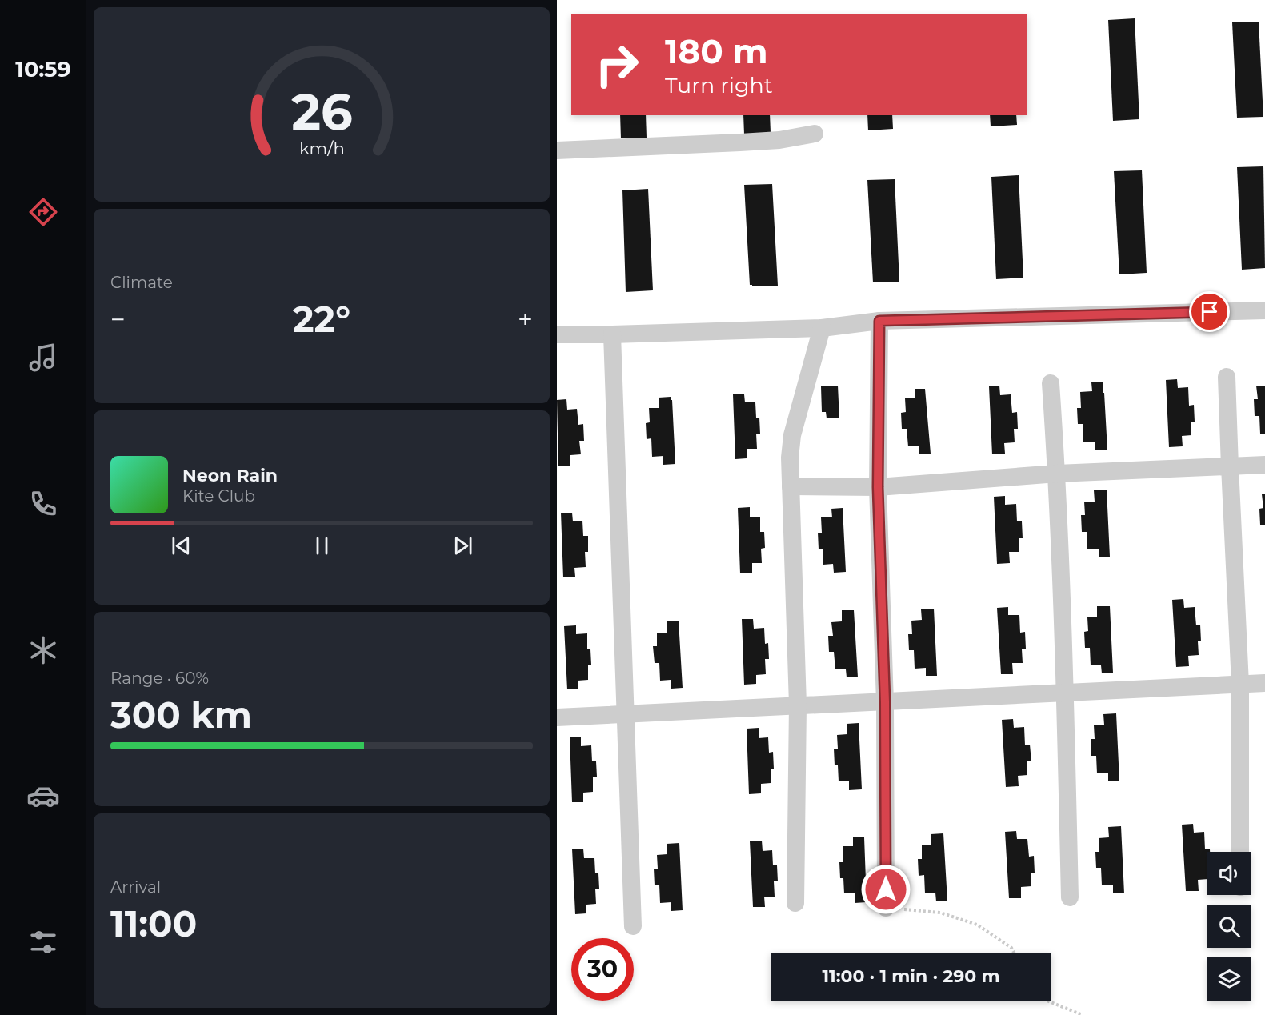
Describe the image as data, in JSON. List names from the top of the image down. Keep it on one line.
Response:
{"page":{"tabs":"10:59","turn":["180 m","Turn right"],"tile":["Climate",["Range · 60%","300 km"],["Arrival","11:00"]],"heat":["−","22°","+"],"song":["Neon Rain","Kite Club"],"limit":"30","trip":"11:00 · 1 min · 290 m","gauge":["26","km/h"]}}
